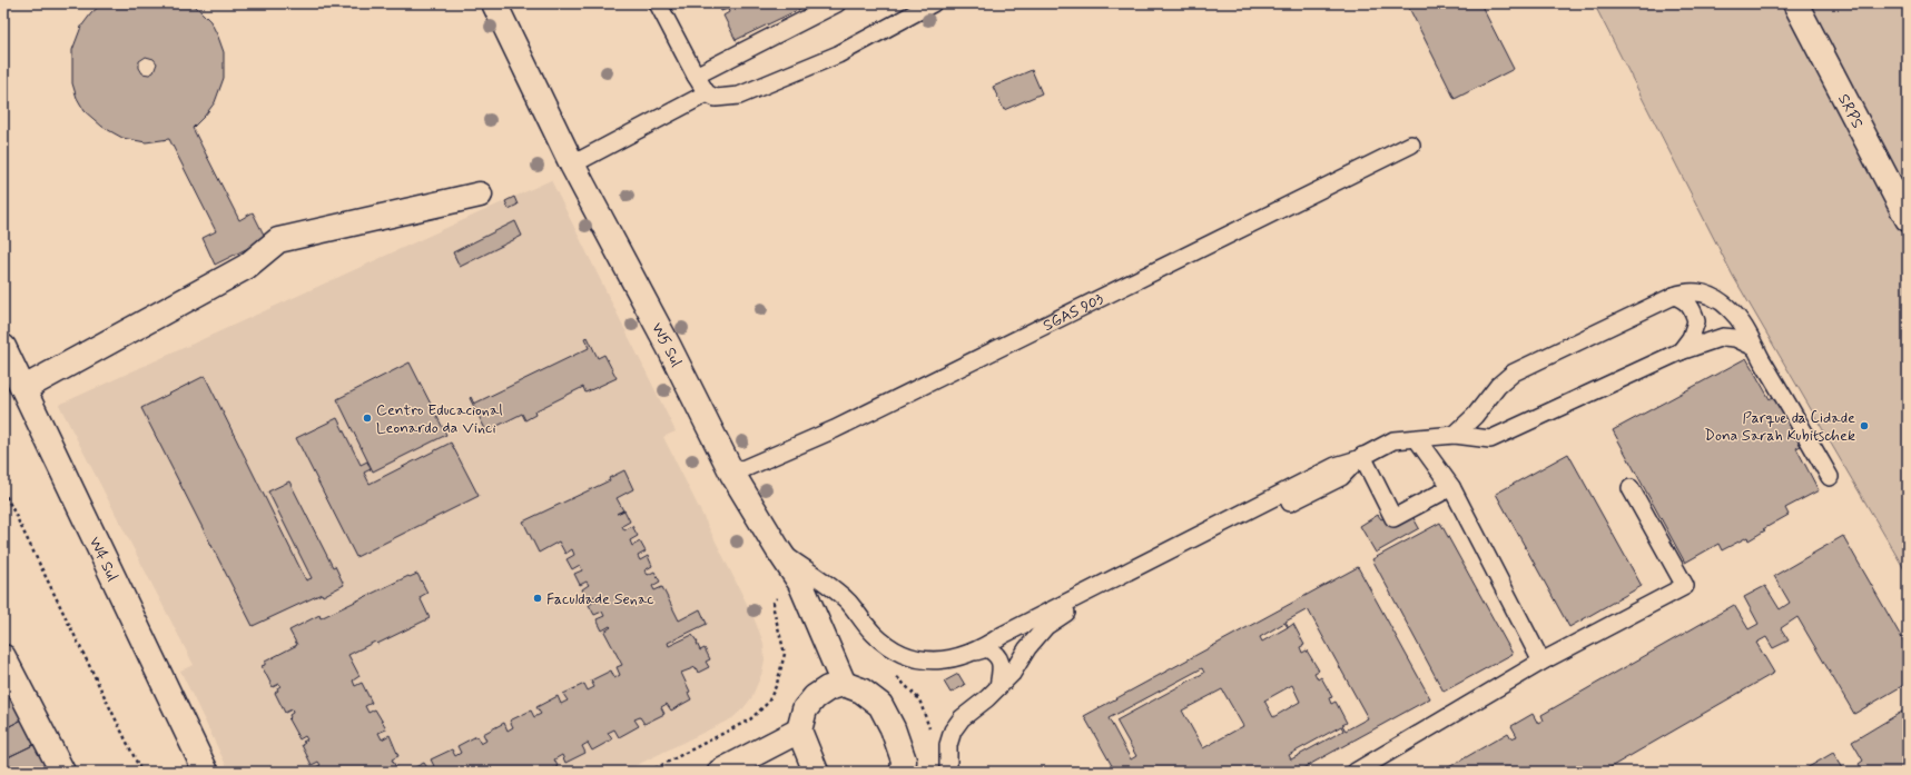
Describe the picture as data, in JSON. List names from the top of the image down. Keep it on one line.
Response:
{"streets":{"main road":["SRPS","W5 Sul","W4 Sul"],"lane":["SGAS 903"]},"crossings":[["SGAS 903","W5 Sul"]],"places":["Centro Educacional Leonardo da Vinci","Parque da Cidade Dona Sarah Kubitschek","Faculdade Senac"]}
